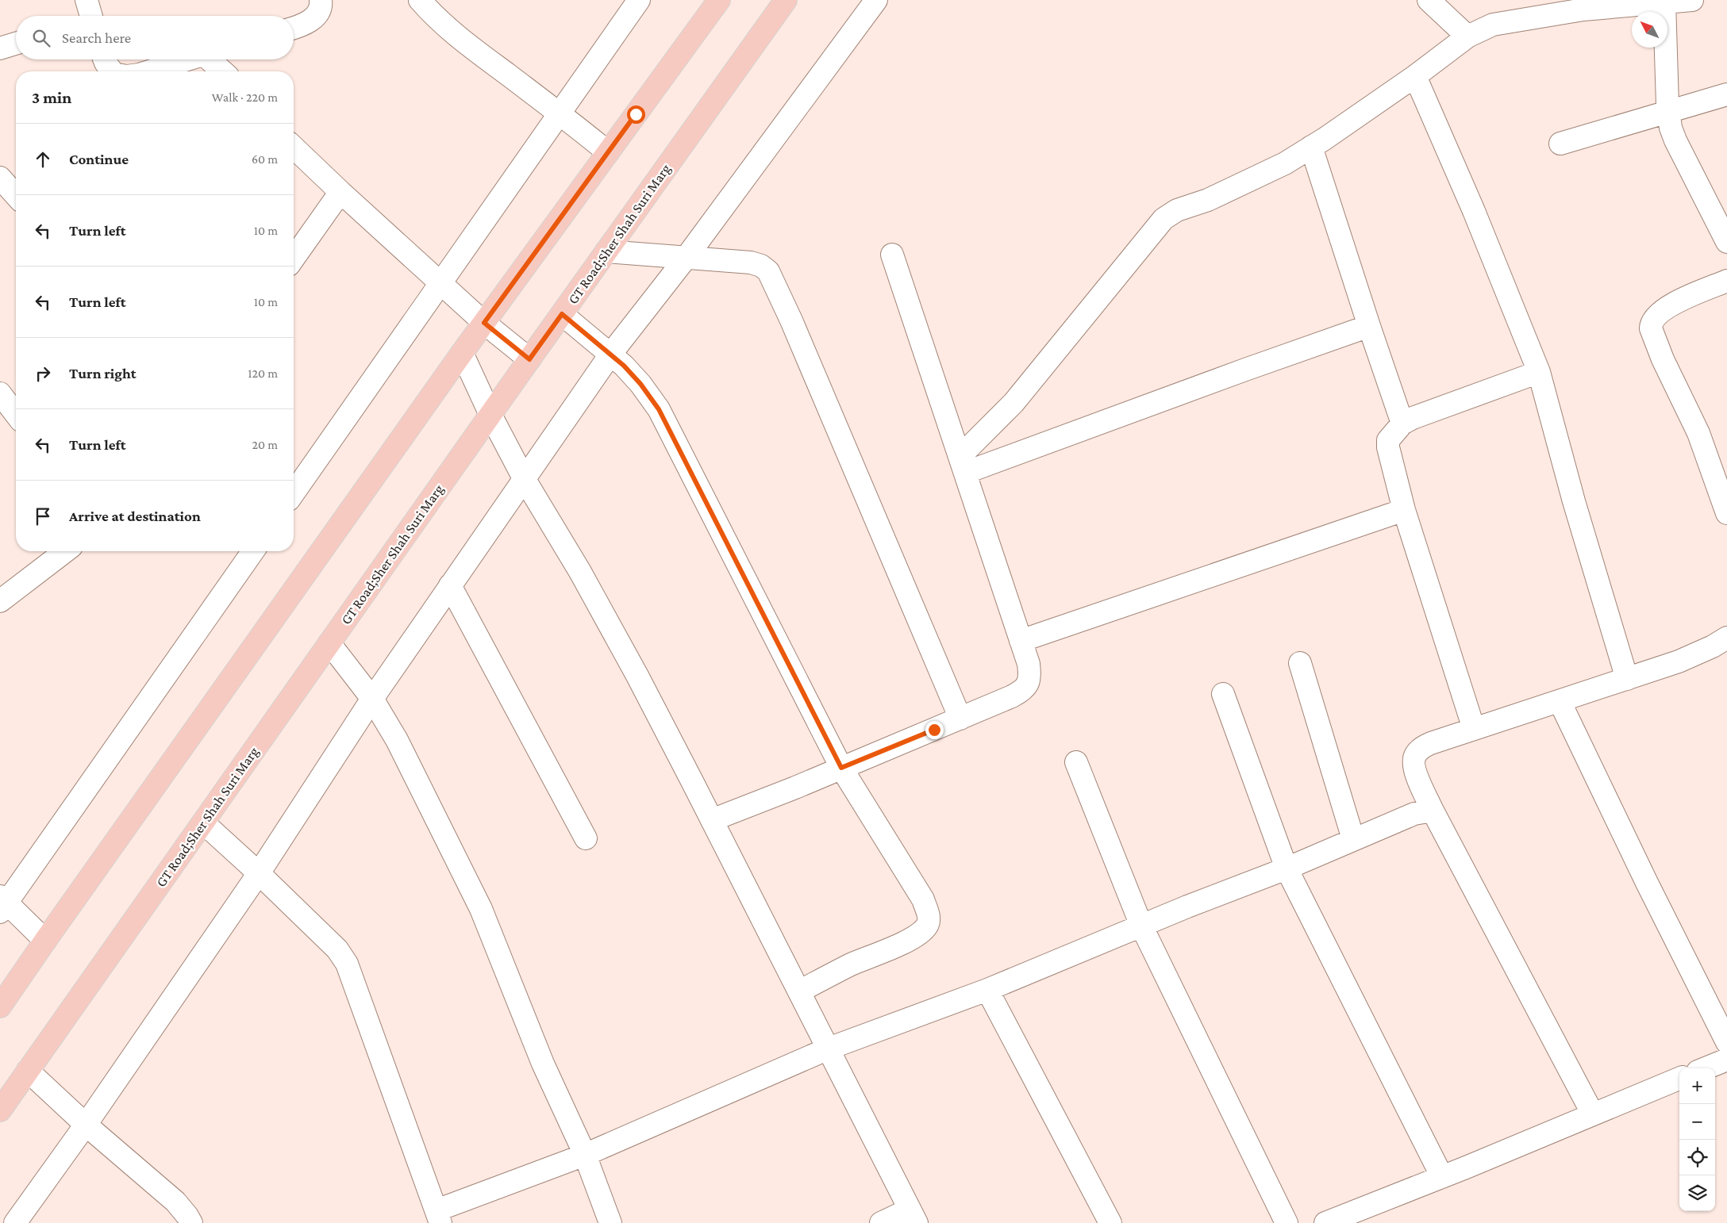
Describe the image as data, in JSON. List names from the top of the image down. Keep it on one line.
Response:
{"streets":{"main road":["GT Road;Sher Shah Suri Marg"]},"north":"top left","page":{"search":"Search here","heading":["3 min","Walk · 220 m"],"list":[["Continue","60 m"],["Turn left","10 m"],["Turn left","10 m"],["Turn right","120 m"],["Turn left","20 m"],"Arrive at destination"],"map_buttons":["+","−"]}}
